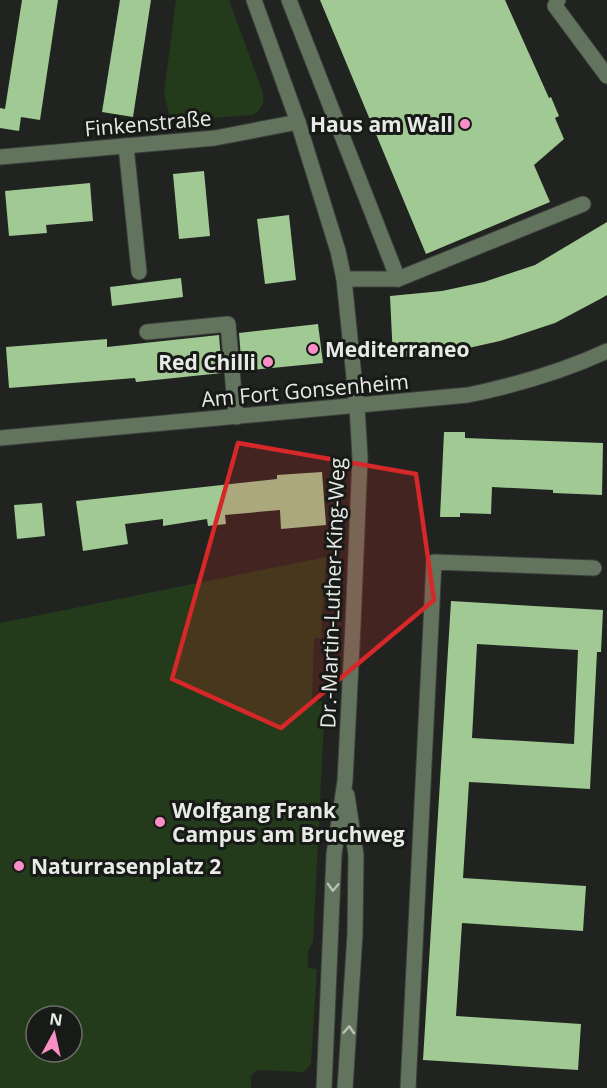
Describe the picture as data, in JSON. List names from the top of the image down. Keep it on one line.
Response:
{"streets":{"street":["Finkenstraße","Am Fort Gonsenheim","Dr.-Martin-Luther-King-Weg"]},"crossings":[["Finkenstraße","Dr.-Martin-Luther-King-Weg"],["Am Fort Gonsenheim","Dr.-Martin-Luther-King-Weg"]],"places":["Haus am Wall","Mediterraneo","Red Chilli","Wolfgang Frank Campus am Bruchweg","Naturrasenplatz 2"],"north":"top"}
